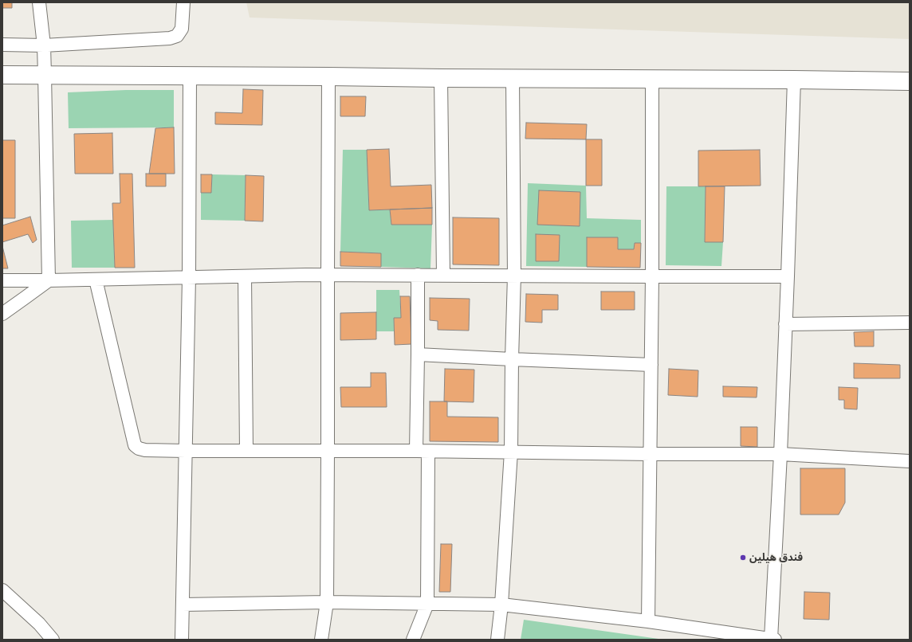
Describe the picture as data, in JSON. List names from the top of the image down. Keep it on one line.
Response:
{"places":["فندق هيلين"]}
